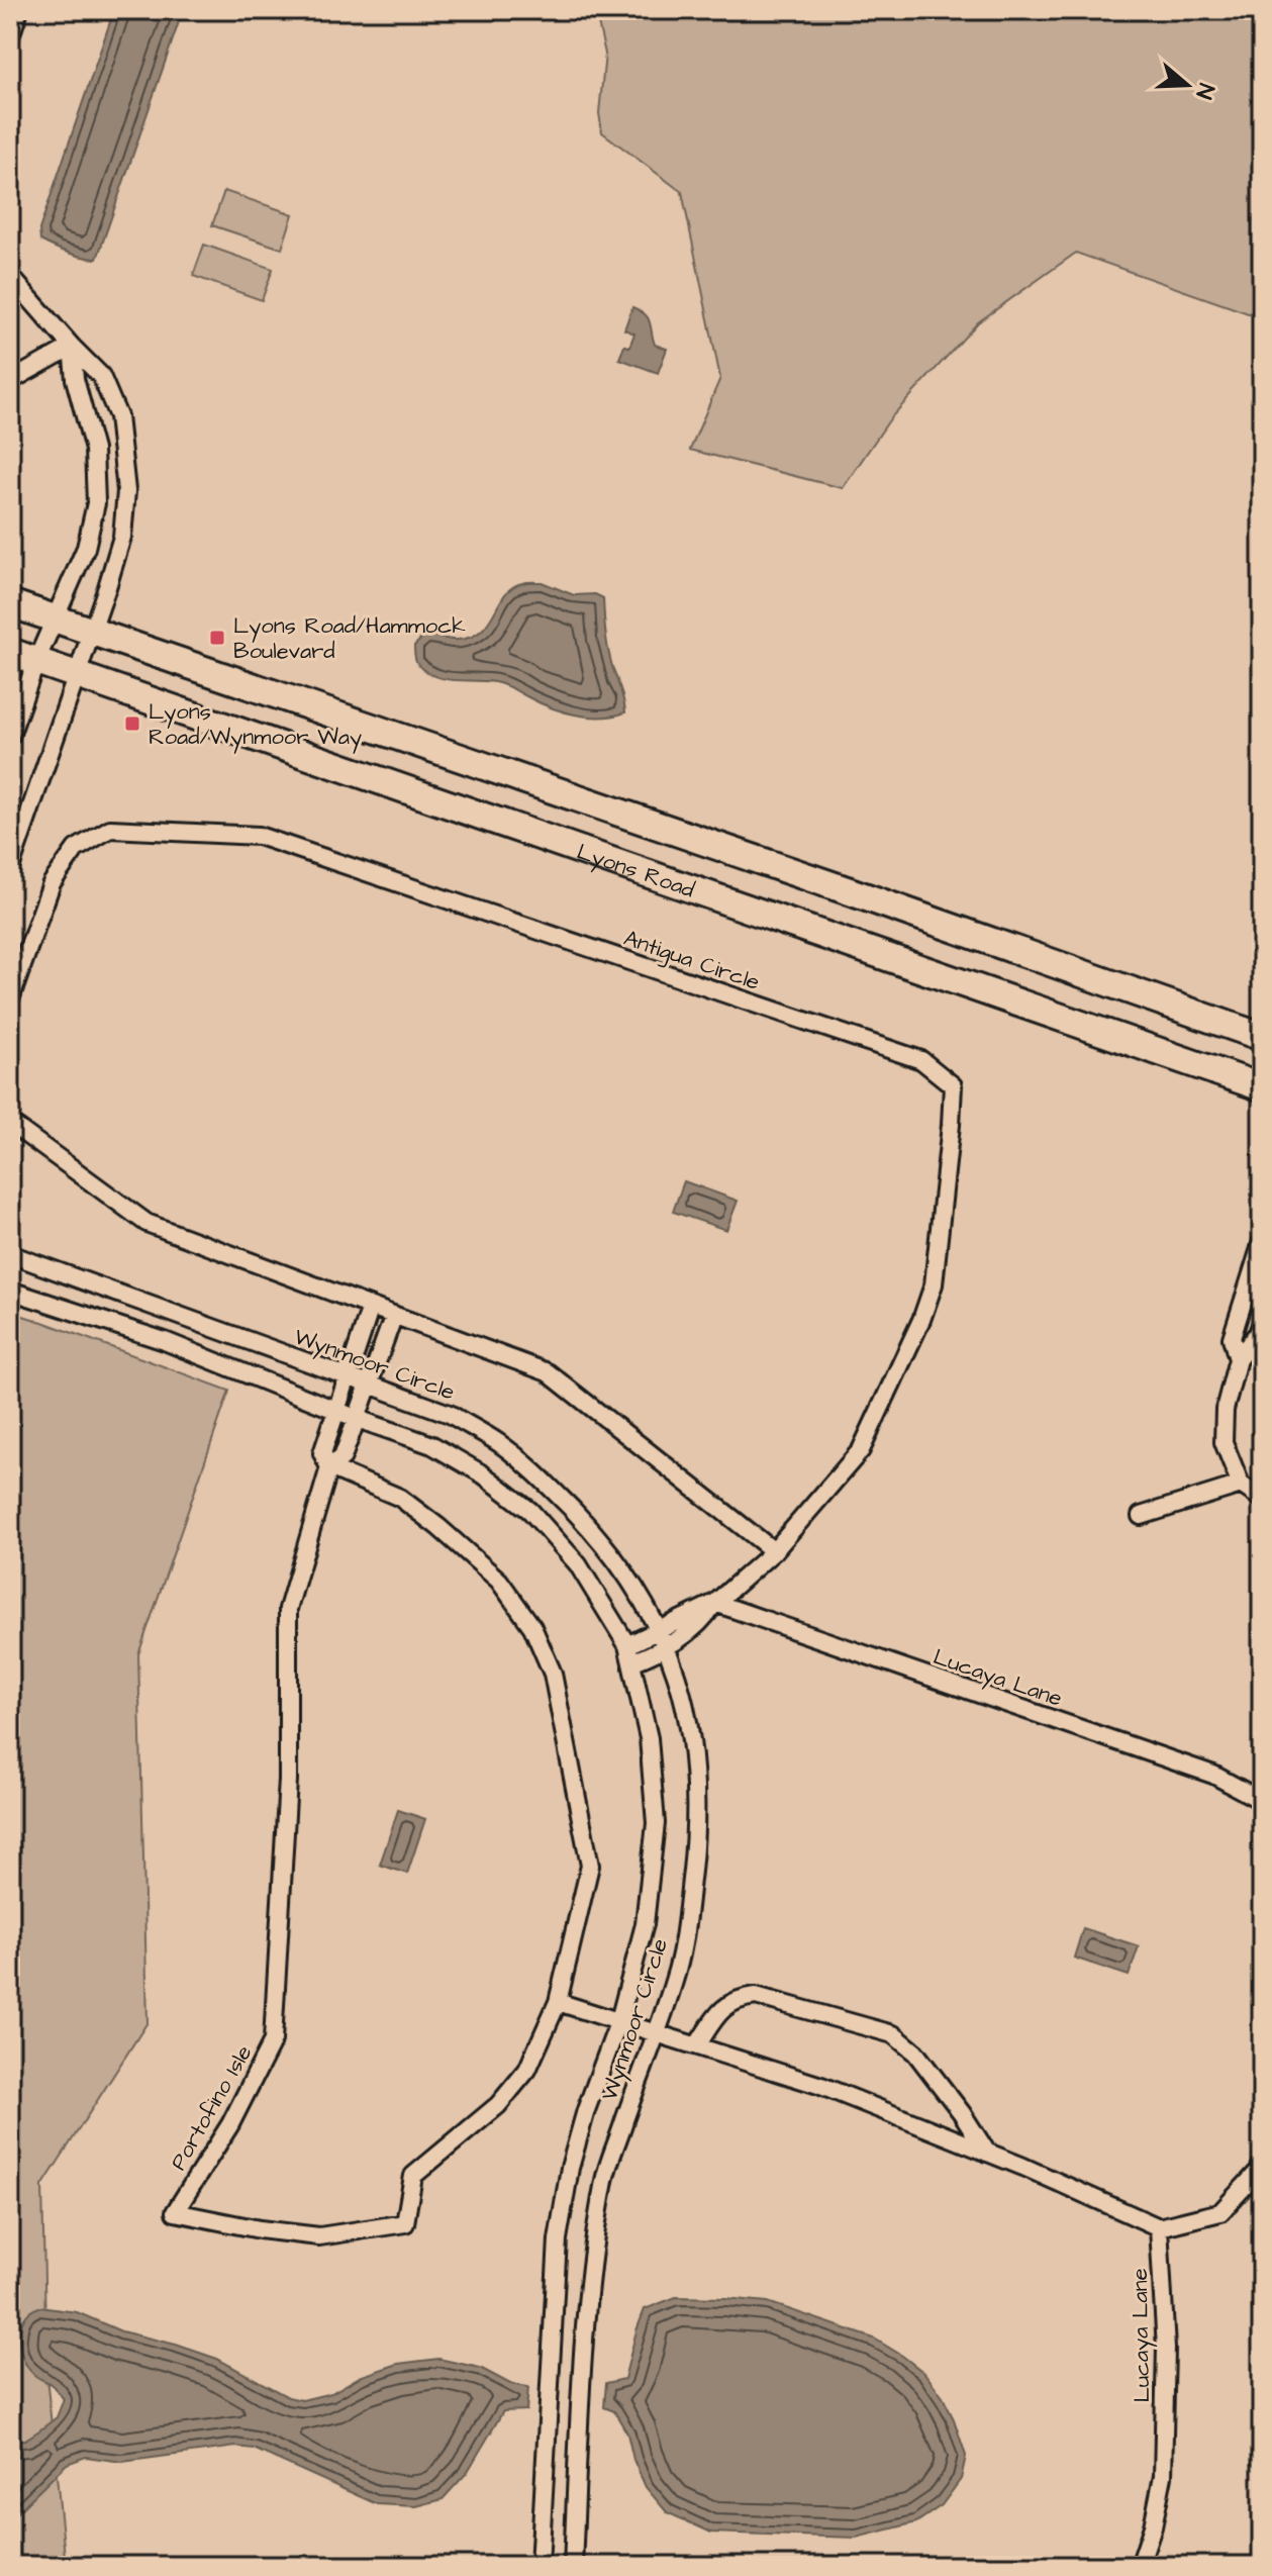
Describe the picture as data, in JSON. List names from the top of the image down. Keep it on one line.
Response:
{"streets":{"main road":["Lyons Road"],"street":["Antigua Circle","Wynmoor Circle","Lucaya Lane","Portofino Isle"]},"crossings":[["Antigua Circle","Wynmoor Circle"],["Antigua Circle","Lucaya Lane"],["Wynmoor Circle","Portofino Isle"]],"places":{"transit":["Lyons Road/Hammock Boulevard","Lyons Road/Wynmoor Way"]},"north":"right"}
